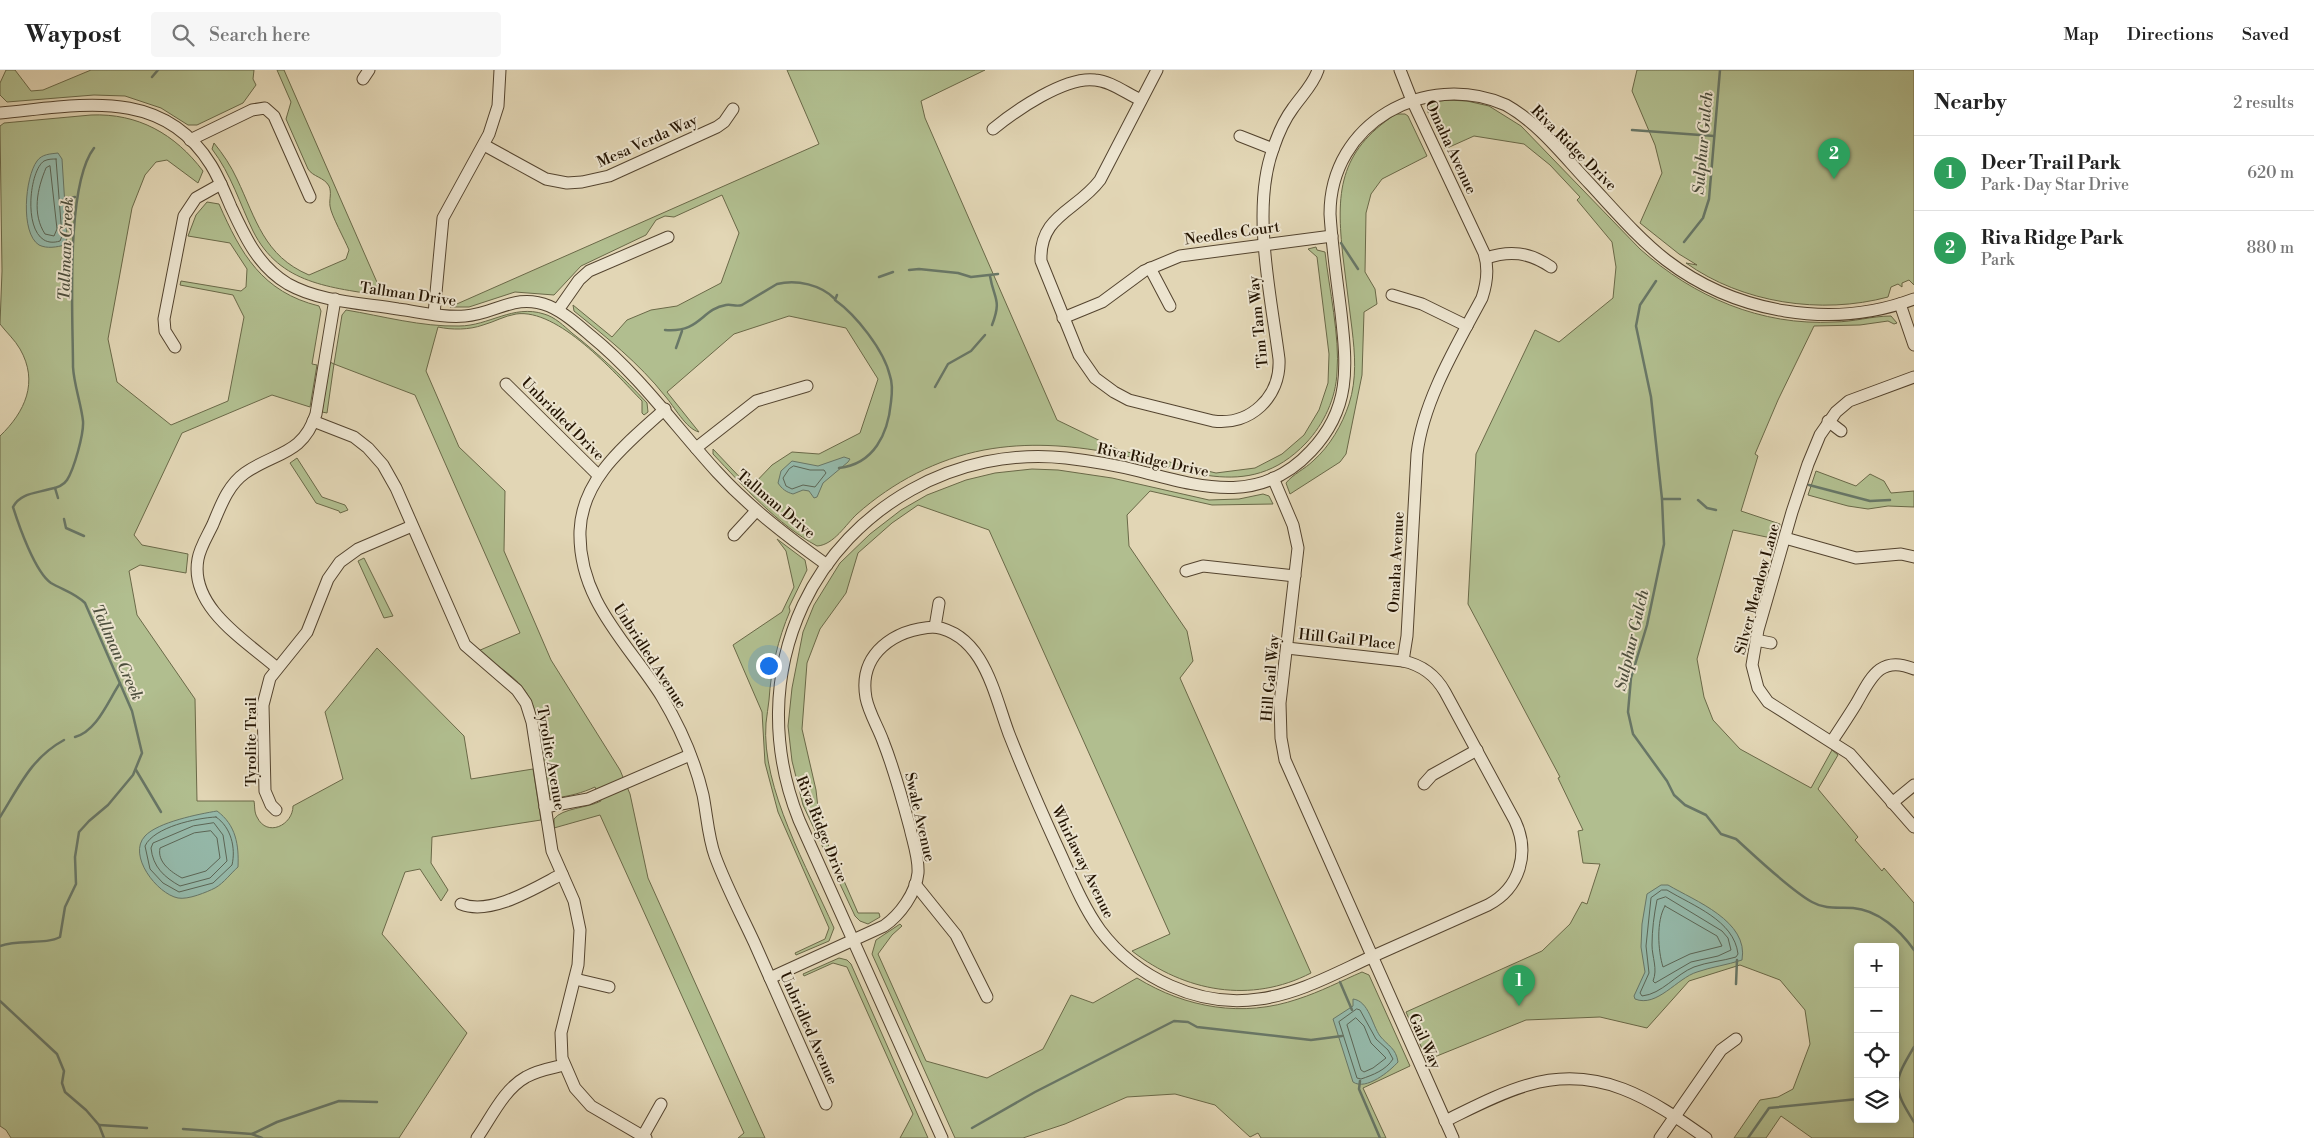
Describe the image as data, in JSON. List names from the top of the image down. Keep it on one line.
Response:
{"streets":{"street":["Mesa Verda Way","Omaha Avenue","Riva Ridge Drive","Needles Court","Tallman Drive","Tim Tam Way","Unbridled Drive","Silver Meadow Lane","Hill Gail Place","Unbridled Avenue","Hill Gail Way","Tyrolite Trail","Tyrolite Avenue","Swale Avenue","Whirlaway Avenue","Gail Way"]},"crossings":[["Omaha Avenue","Riva Ridge Drive"],["Omaha Avenue","Hill Gail Place"],["Riva Ridge Drive","Needles Court"],["Riva Ridge Drive","Tallman Drive"],["Riva Ridge Drive","Hill Gail Way"],["Riva Ridge Drive","Swale Avenue"],["Needles Court","Tim Tam Way"],["Tallman Drive","Unbridled Avenue"],["Unbridled Drive","Unbridled Avenue"],["Hill Gail Place","Hill Gail Way"],["Unbridled Avenue","Swale Avenue"],["Hill Gail Way","Whirlaway Avenue"],["Hill Gail Way","Gail Way"],["Tyrolite Trail","Tyrolite Avenue"],["Swale Avenue","Whirlaway Avenue"],["Whirlaway Avenue","Gail Way"]],"water":["Sulphur Gulch","Tallman Creek"],"page":{"header":"Waypost","search":"Search here","nav":["Map","Directions","Saved"],"heading":["Nearby","2 results"],"list":[{"mark":"1","name":"Deer Trail Park","note":"Park · Day Star Drive","value":"620 m"},{"mark":"2","name":"Riva Ridge Park","note":"Park","value":"880 m"}],"pins":["2","1"],"map_buttons":["+","−"]}}
